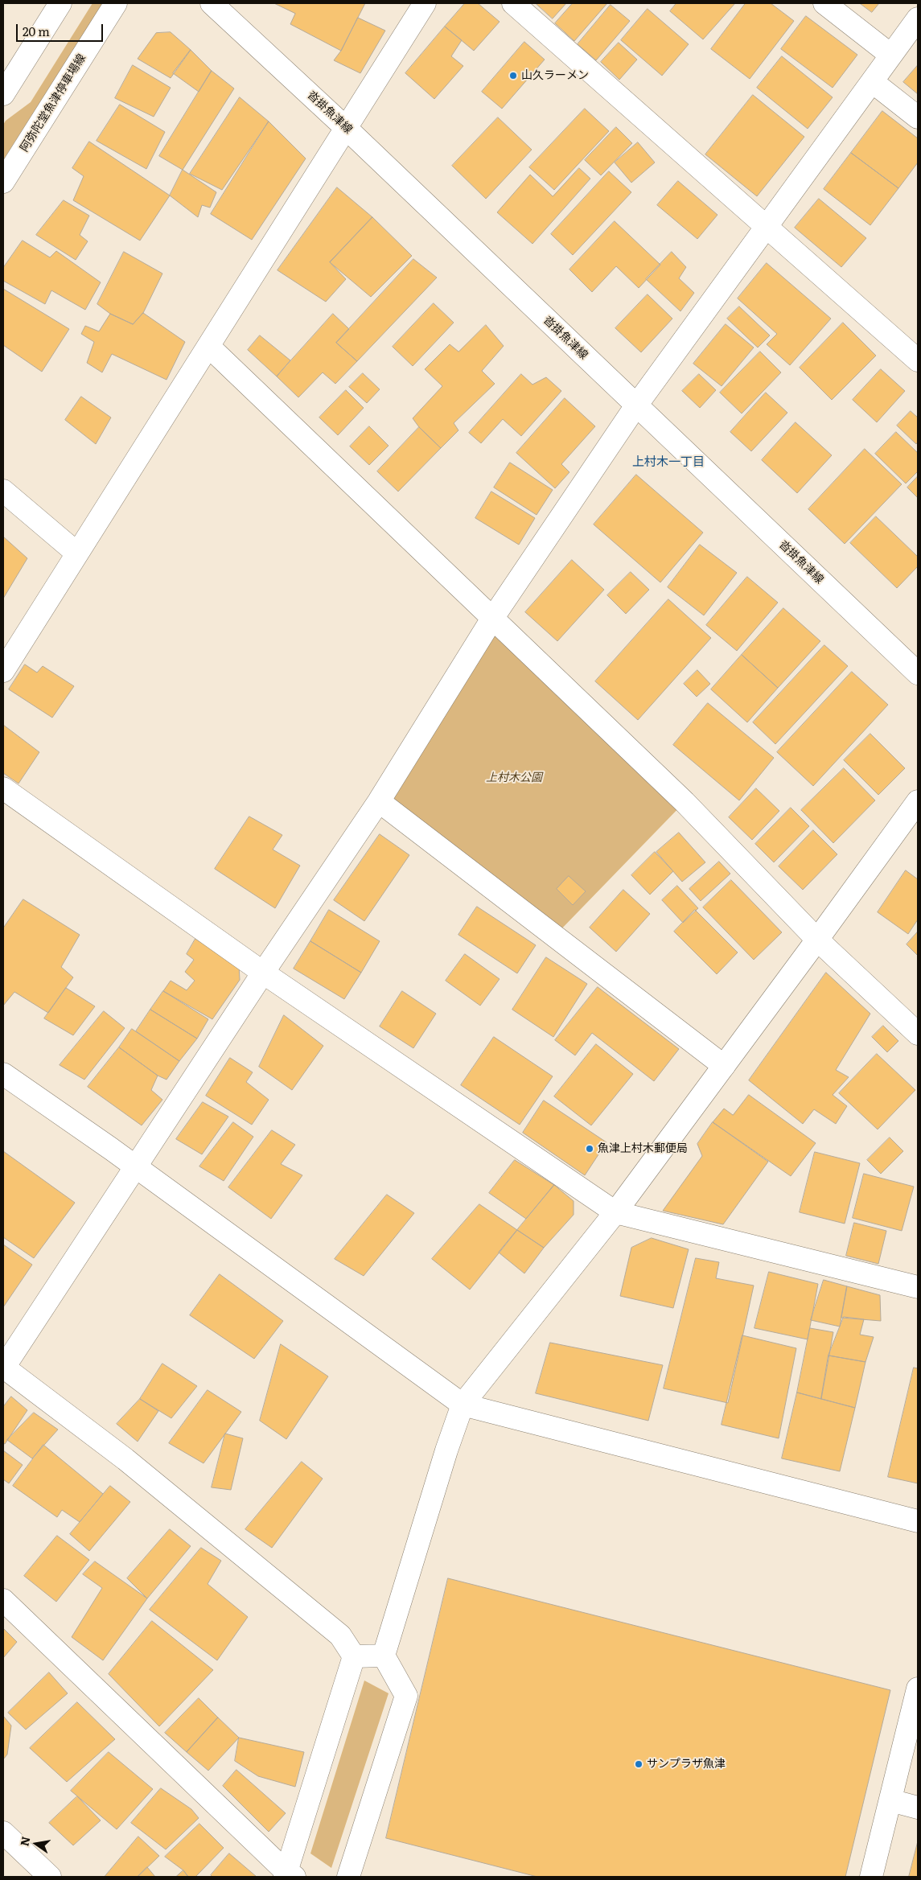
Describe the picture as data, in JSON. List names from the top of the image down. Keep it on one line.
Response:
{"streets":{"street":["阿弥陀堂魚津停車場線","沓掛魚津線"]},"districts":["上村木一丁目"],"parks":["上村木公園"],"places":["山久ラーメン","魚津上村木郵便局","サンプラザ魚津"],"scale_bar":"20 m","north":"left"}
